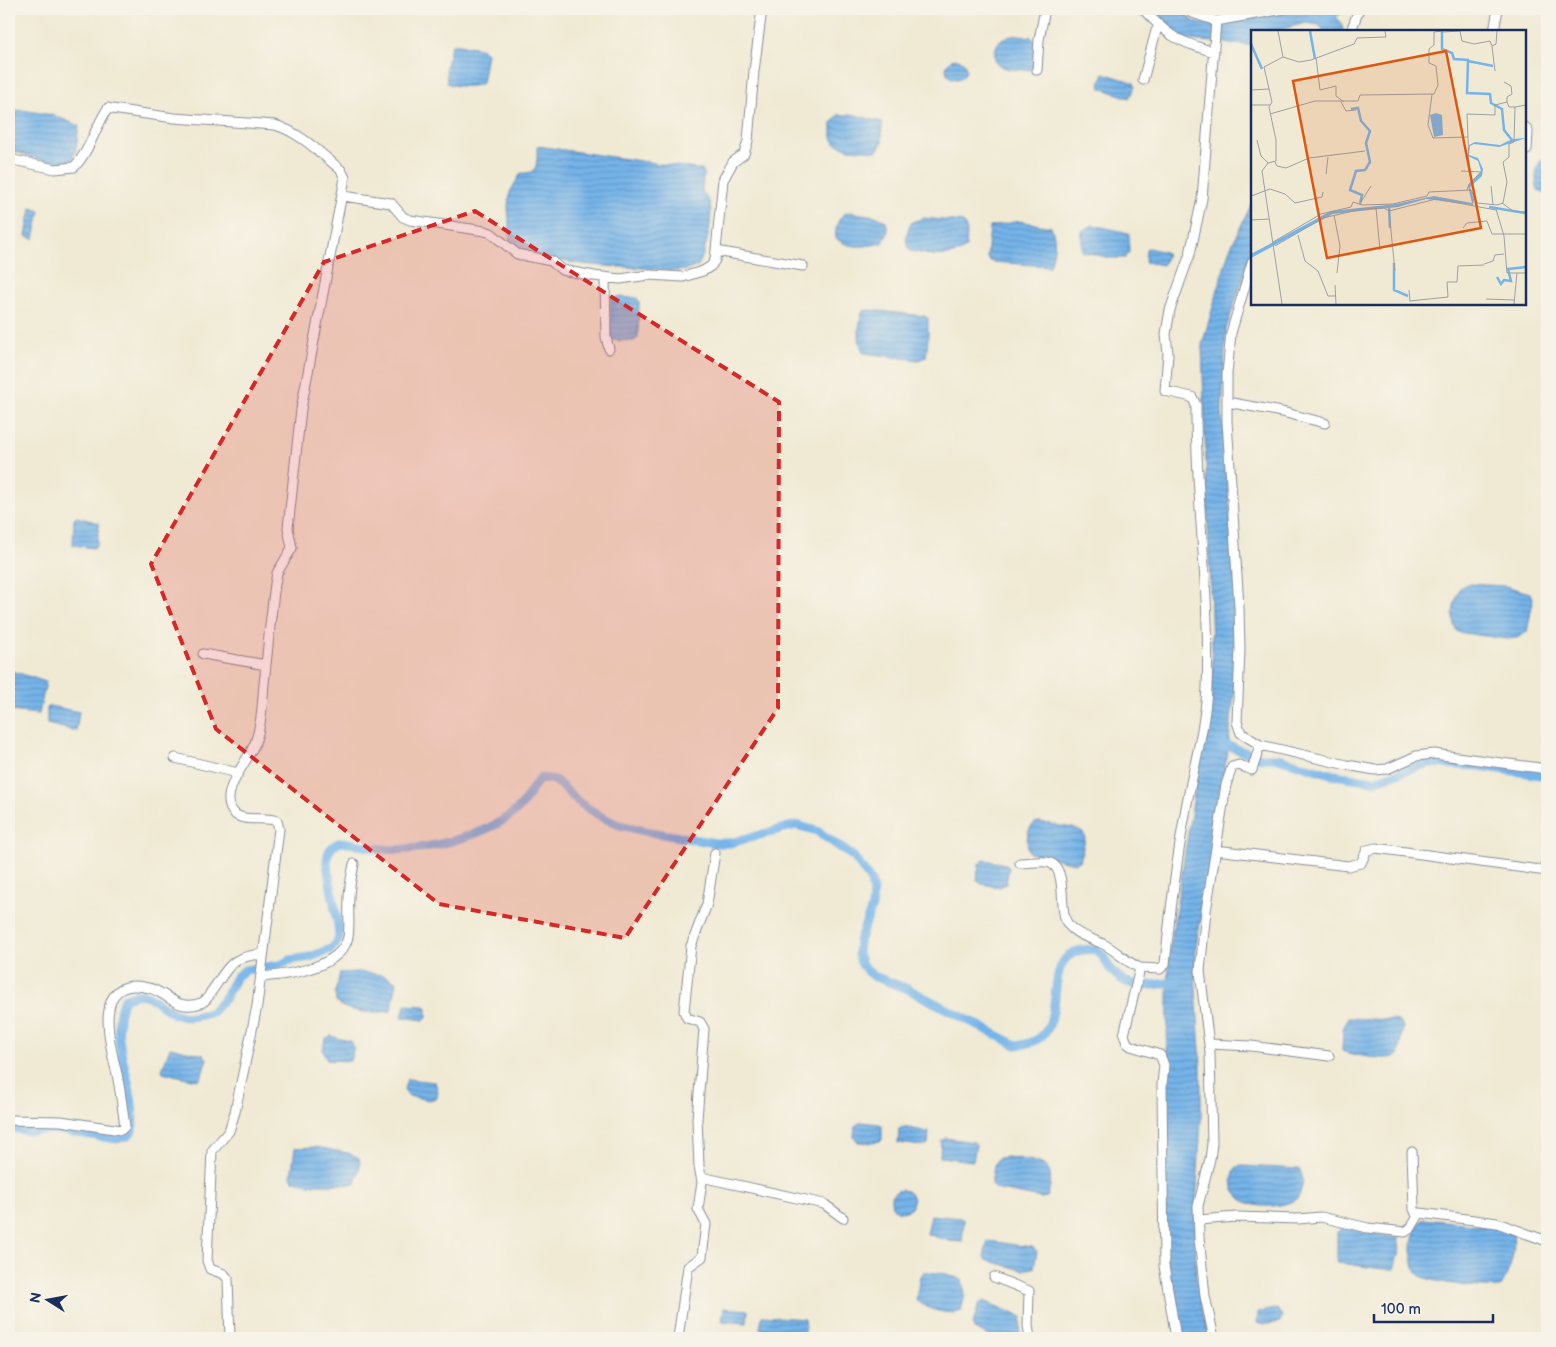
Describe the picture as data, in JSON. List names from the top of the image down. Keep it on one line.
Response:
{"scale_bar":"100 m","north":"left"}
